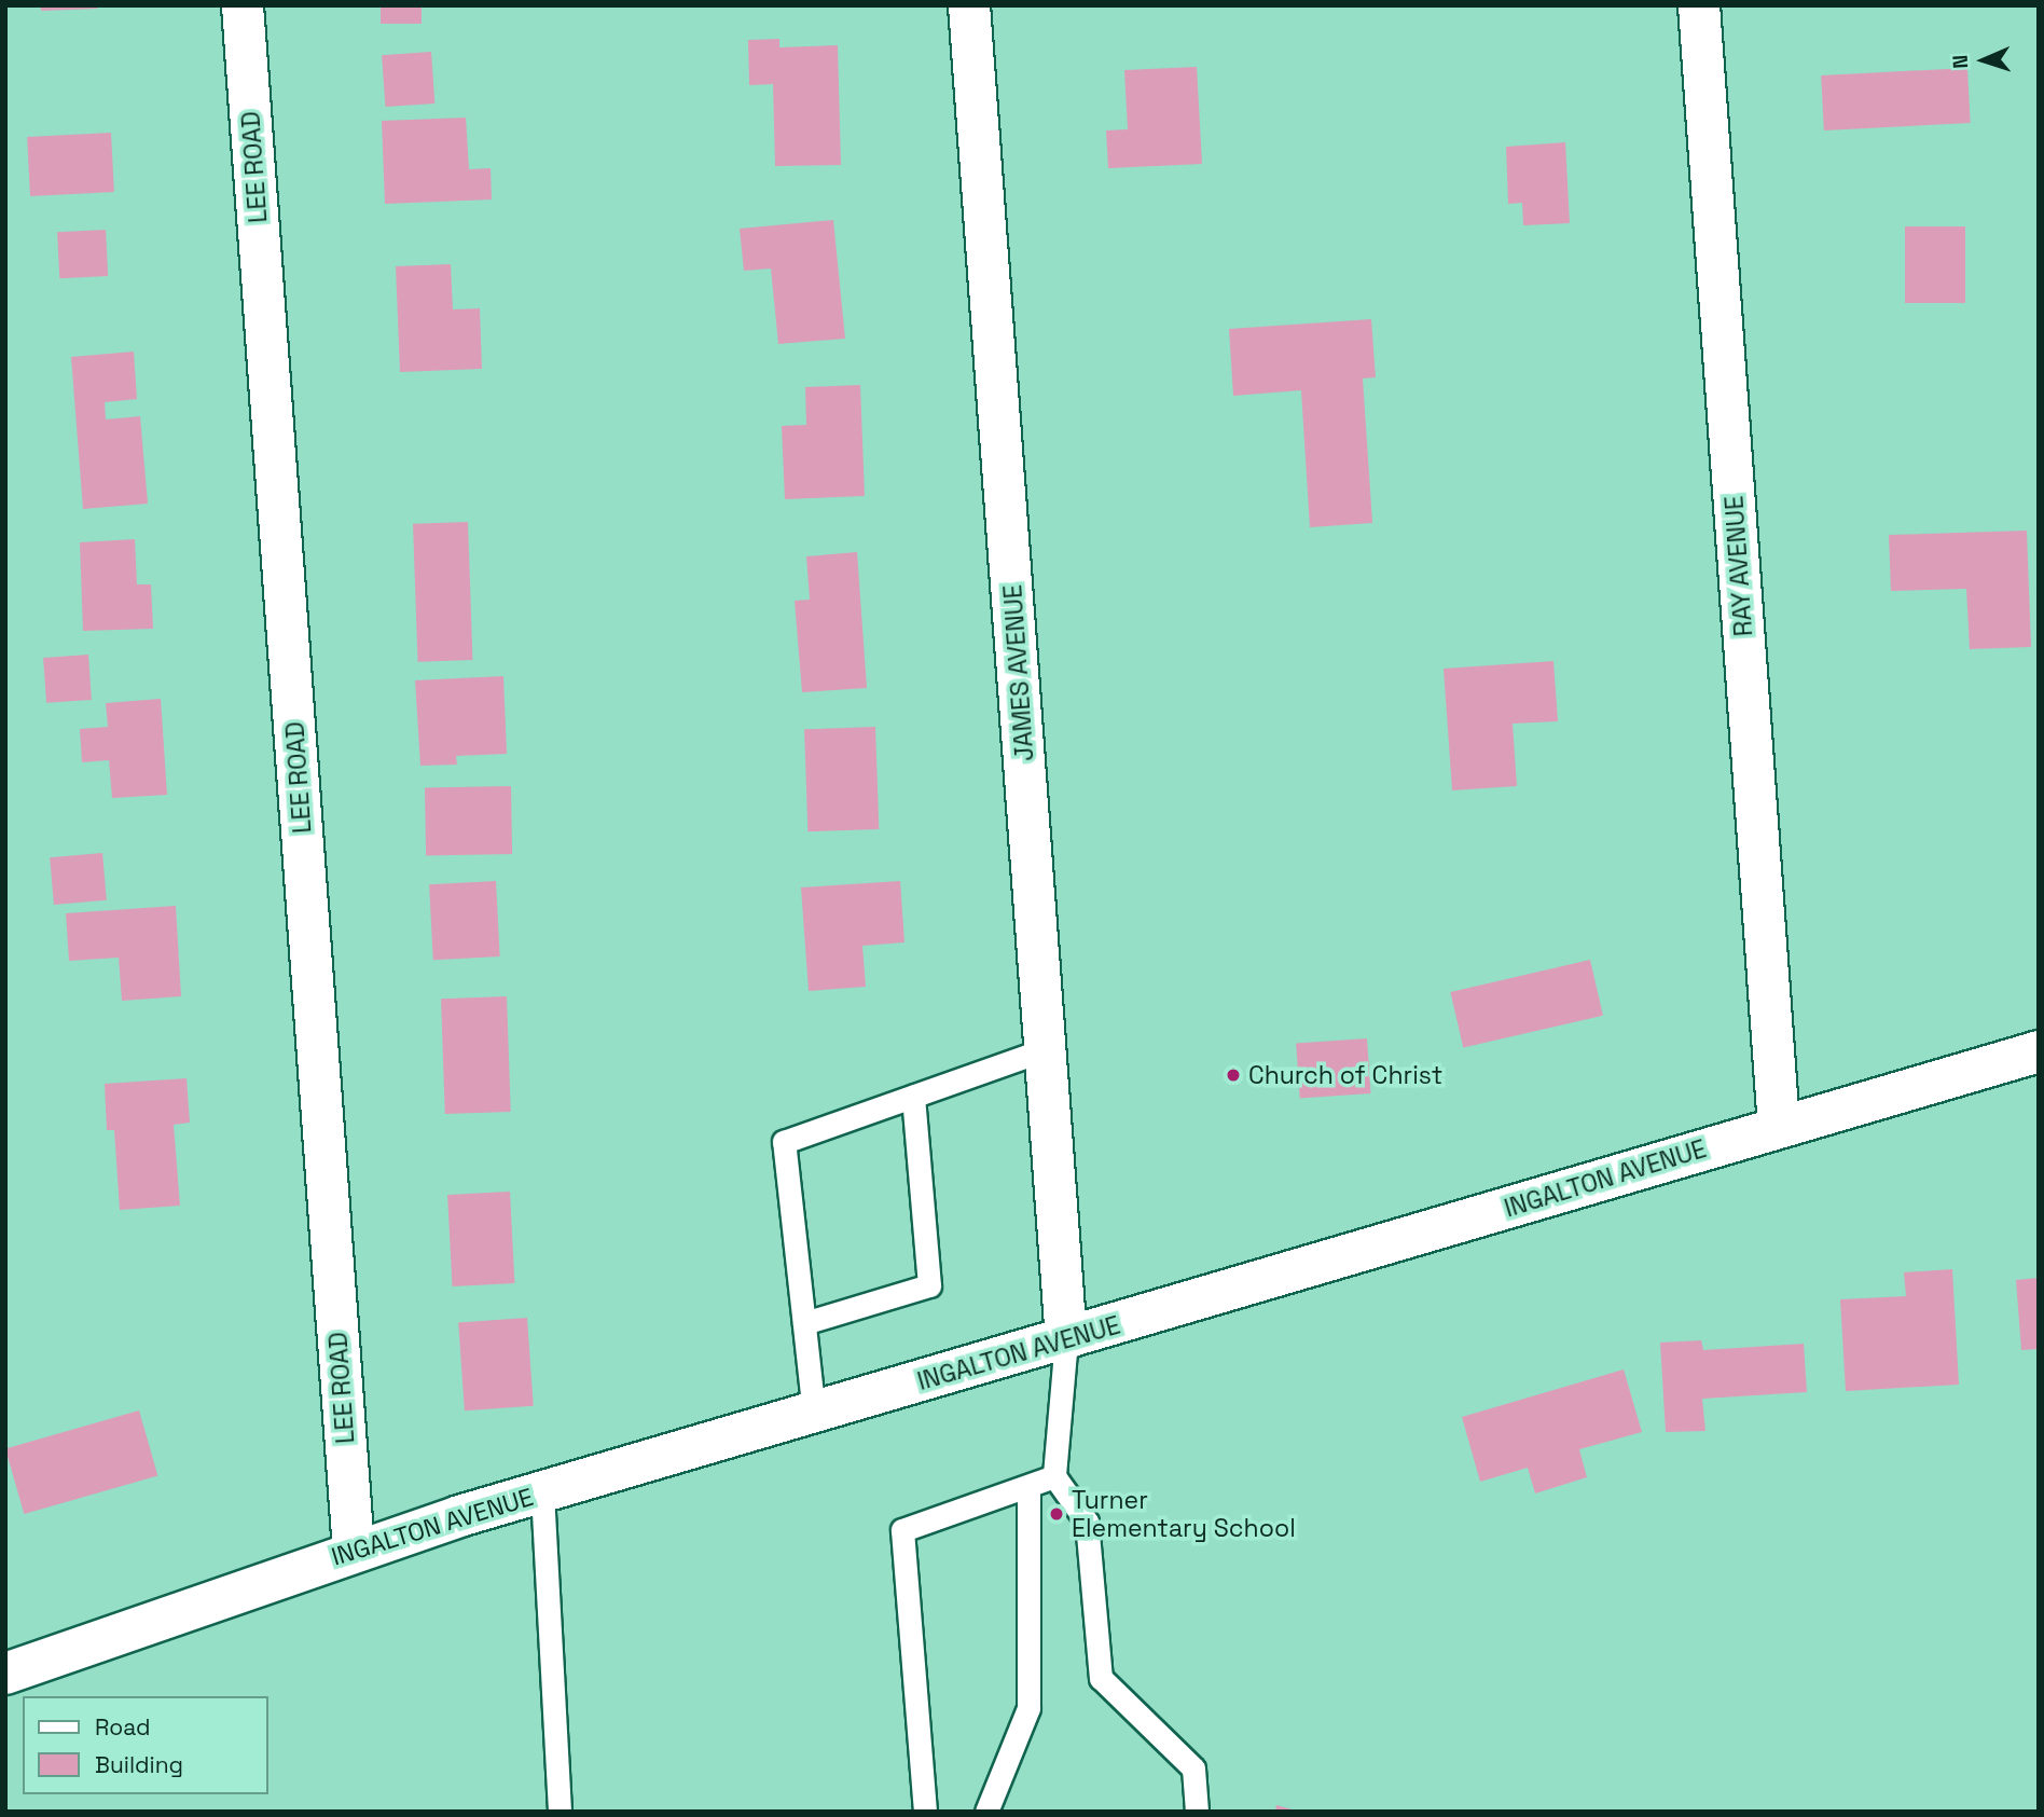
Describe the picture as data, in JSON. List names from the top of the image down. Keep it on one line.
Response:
{"streets":{"street":["LEE ROAD","RAY AVENUE","JAMES AVENUE","INGALTON AVENUE"]},"crossings":[["LEE ROAD","INGALTON AVENUE"],["RAY AVENUE","INGALTON AVENUE"],["JAMES AVENUE","INGALTON AVENUE"]],"places":["Church of Christ","Turner Elementary School"],"legend":["Road","Building"],"north":"left"}
